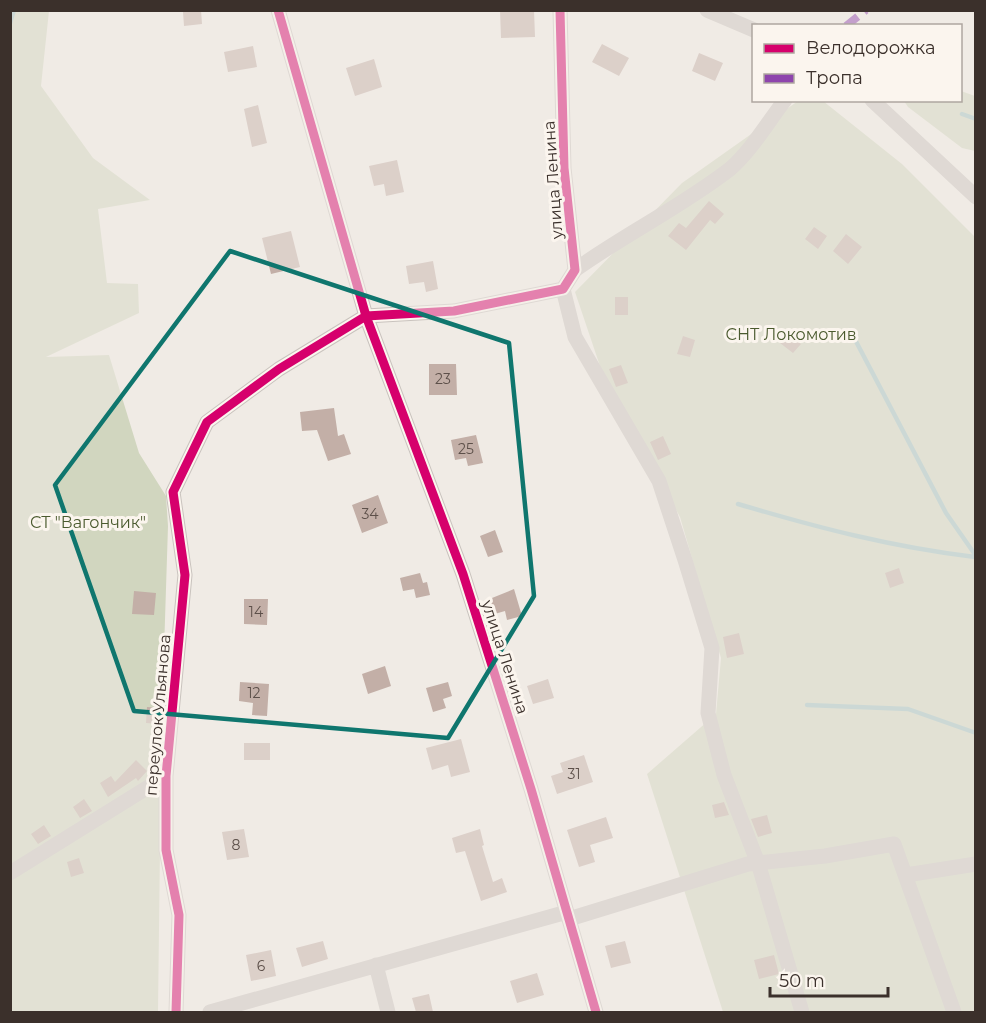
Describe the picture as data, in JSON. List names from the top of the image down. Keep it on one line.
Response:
{"streets":{"street":["улица Ленина","переулок Ульянова"]},"crossings":[["улица Ленина","переулок Ульянова"]],"parks":["СНТ Локомотив","СТ \"Вагончик\""],"house_numbers":["23","25","34","14","12","31","8","6"],"legend":["Велодорожка","Тропа"],"scale_bar":"50 m"}
